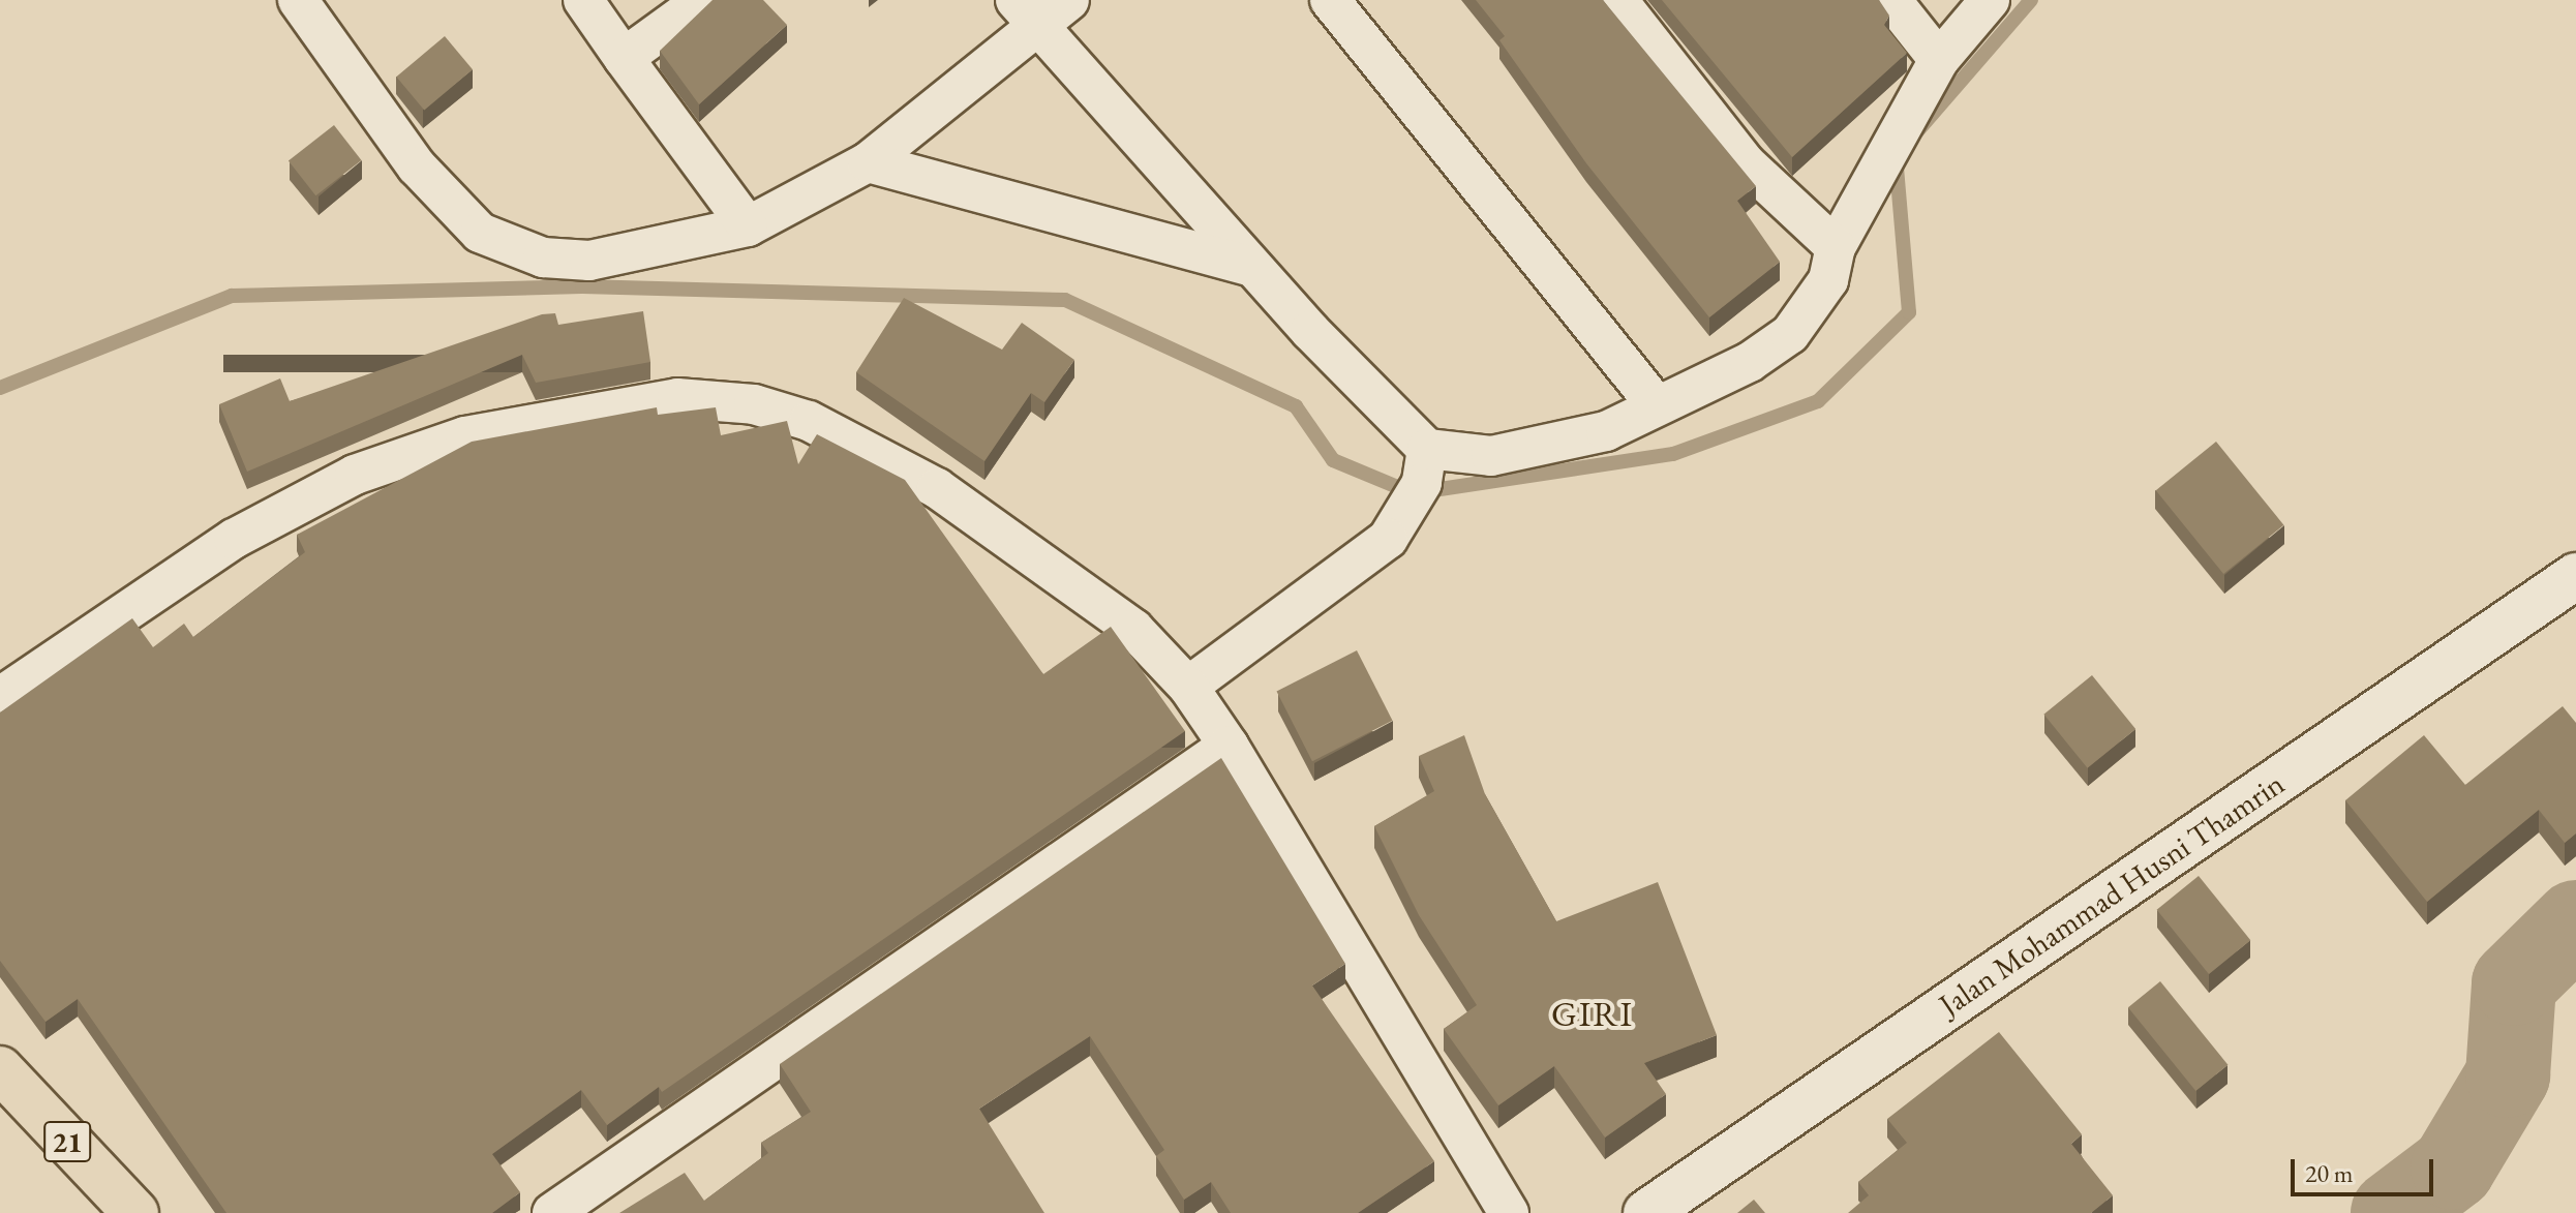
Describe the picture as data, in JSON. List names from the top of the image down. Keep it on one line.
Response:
{"streets":{"highway":["21"],"street":["Jalan Mohammad Husni Thamrin"]},"districts":["GIRI"],"scale_bar":"20 m"}
